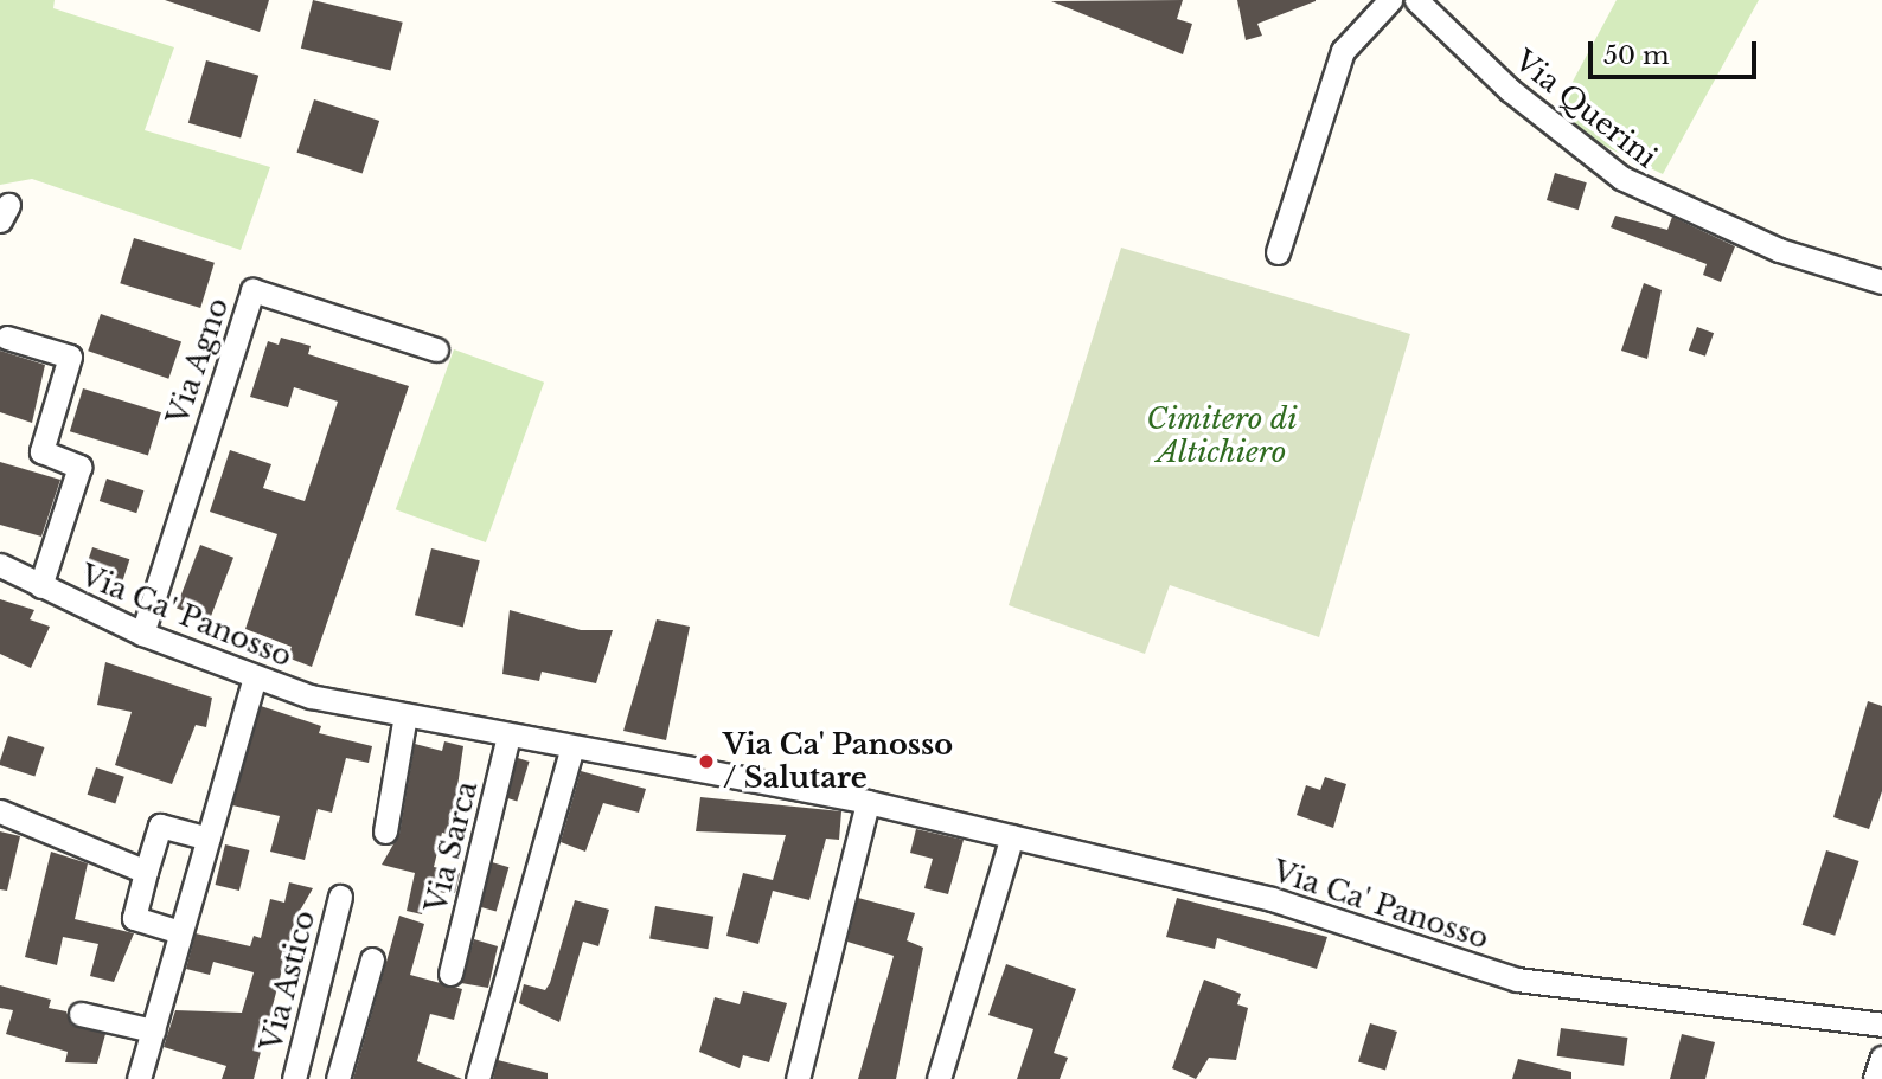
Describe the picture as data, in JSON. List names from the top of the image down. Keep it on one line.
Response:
{"streets":{"street":["Via Querini","Via Agno","Via Ca' Panosso","Via Sarca","Via Astico"]},"crossings":[["Via Agno","Via Ca' Panosso"],["Via Ca' Panosso","Via Sarca"]],"parks":["Cimitero di Altichiero"],"places":["Via Ca' Panosso / Salutare"],"scale_bar":"50 m"}
